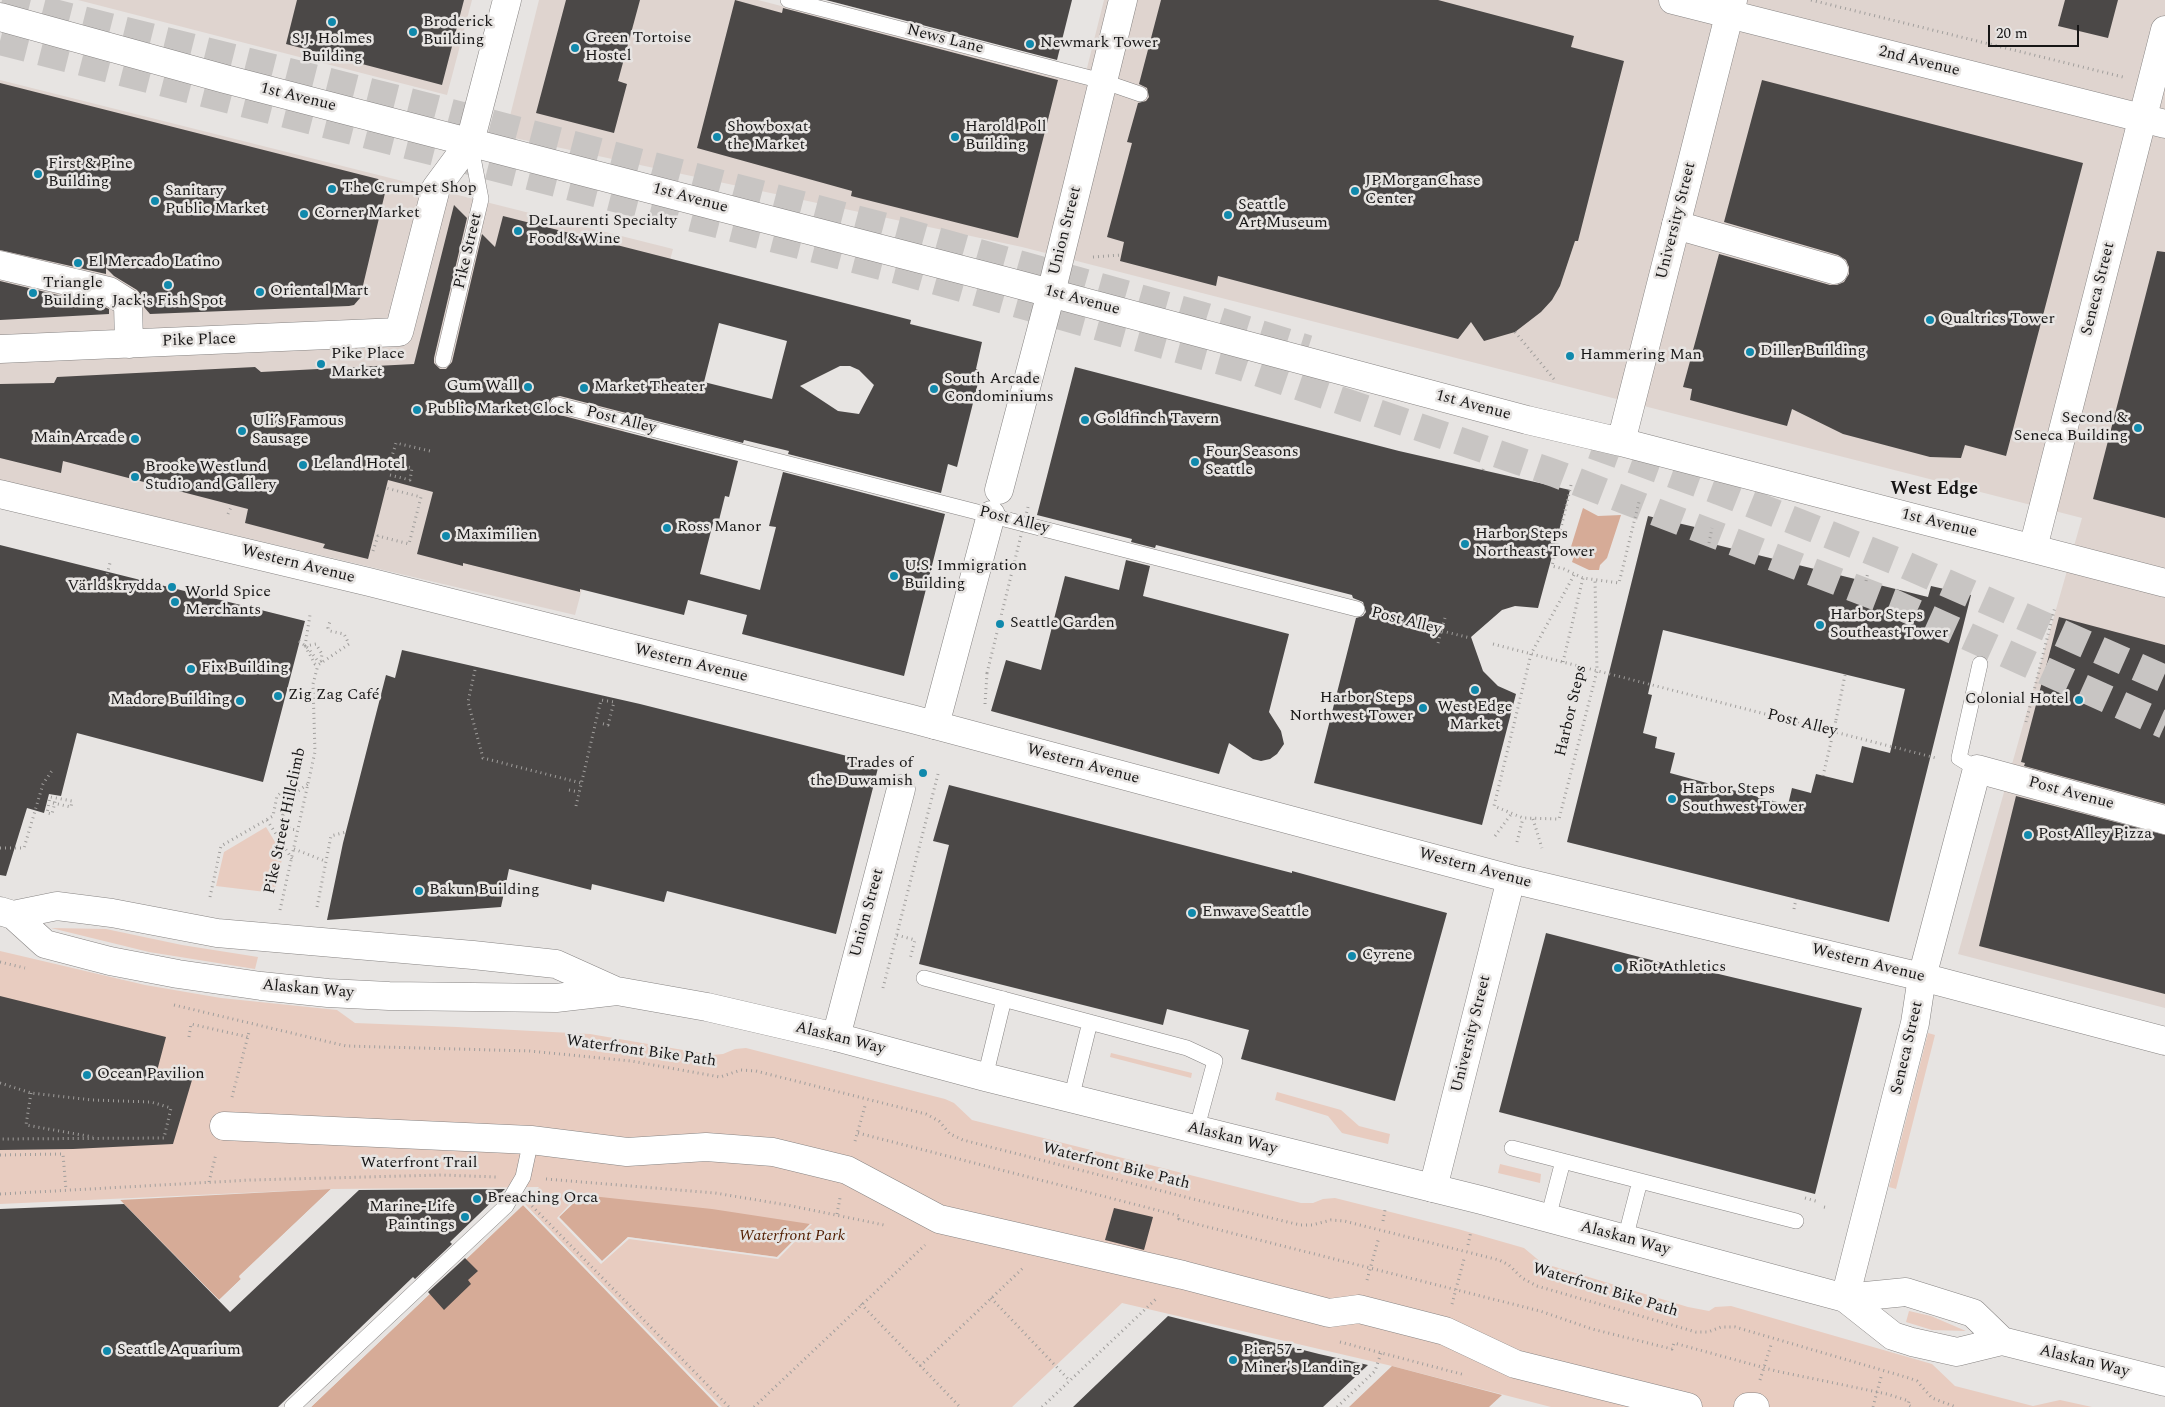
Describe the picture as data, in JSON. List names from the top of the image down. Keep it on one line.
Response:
{"streets":{"main road":["2nd Avenue","1st Avenue","University Street","Union Street","Pike Street","Seneca Street","Pike Place","Western Avenue","Post Avenue","Alaskan Way"],"lane":["News Lane","Post Alley"],"path":["Harbor Steps","Pike Street Hillclimb","Waterfront Bike Path","Waterfront Trail"]},"crossings":[["News Lane","Union Street"],["2nd Avenue","University Street"],["2nd Avenue","Seneca Street"],["1st Avenue","University Street"],["1st Avenue","Union Street"],["1st Avenue","Pike Street"],["1st Avenue","Seneca Street"],["University Street","Western Avenue"],["University Street","Alaskan Way"],["Union Street","Alaskan Way"],["Pike Street","Pike Place"],["Seneca Street","Western Avenue"],["Seneca Street","Post Avenue"],["Seneca Street","Alaskan Way"],["Post Alley","Harbor Steps"]],"districts":["West Edge"],"parks":["Waterfront Park"],"places":["S.J. Holmes Building","Broderick Building","Newmark Tower","Green Tortoise Hostel","Showbox at the Market","Harold Poll Building","First & Pine Building","The Crumpet Shop","JPMorganChase Center","Sanitary Public Market","Corner Market","Seattle Art Museum","DeLaurenti Specialty Food & Wine","El Mercado Latino","Jack's Fish Spot","Oriental Mart","Triangle Building","Qualtrics Tower","Diller Building","Hammering Man","Pike Place Market","Gum Wall","Market Theater","South Arcade Condominiums","Public Market Clock","Goldfinch Tavern","Second & Seneca Building","Uli’s Famous Sausage","Main Arcade","Four Seasons Seattle","Leland Hotel","Brooke Westlund Studio and Gallery","Ross Manor","Maximilien","Harbor Steps Northeast Tower","U.S. Immigration Building","Världskrydda","World Spice Merchants","Seattle Garden","Harbor Steps Southeast Tower","Fix Building","West Edge Market","Zig Zag Café","Colonial Hotel","Madore Building","Harbor Steps Northwest Tower","Trades of the Duwamish","Harbor Steps Southwest Tower","Post Alley Pizza","Bakun Building","Enwave Seattle","Cyrene","Riot Athletics","Ocean Pavilion","Breaching Orca","Marine-Life Paintings","Seattle Aquarium","Pier 57 - Miner's Landing"],"scale_bar":"20 m"}
